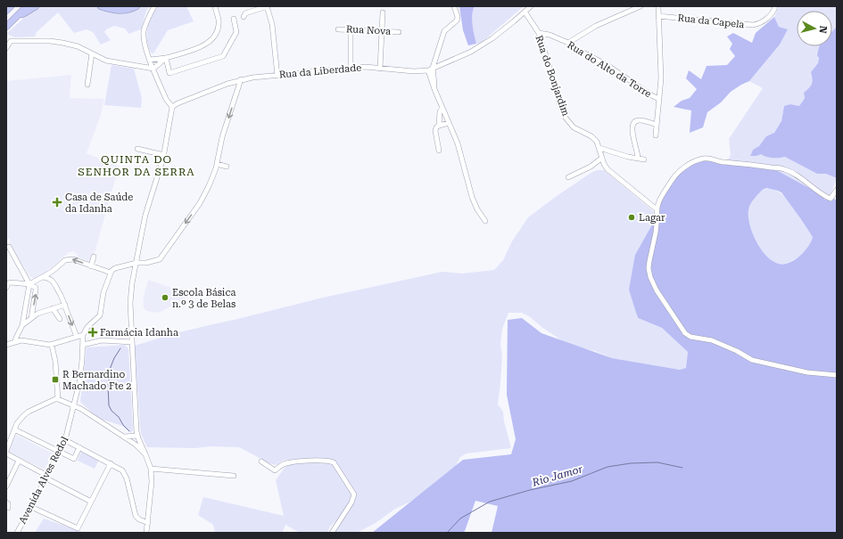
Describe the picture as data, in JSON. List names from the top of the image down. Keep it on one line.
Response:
{"streets":{"street":["Rua da Capela","Rua Nova","Rua do Alto da Torre","Rua da Liberdade","Rua do Bonjardim","Avenida Alves Redol"]},"crossings":[["Rua do Alto da Torre","Rua do Bonjardim"],["Rua da Liberdade","Rua do Bonjardim"]],"districts":["QUINTA DO SENHOR DA SERRA"],"water":["Rio Jamor"],"places":{"health":["Casa de Saúde da Idanha","Farmácia Idanha"],"other":["Lagar","Escola Básica n.º 3 de Belas"],"transit":["R Bernardino Machado Fte 2"]},"north":"right"}
